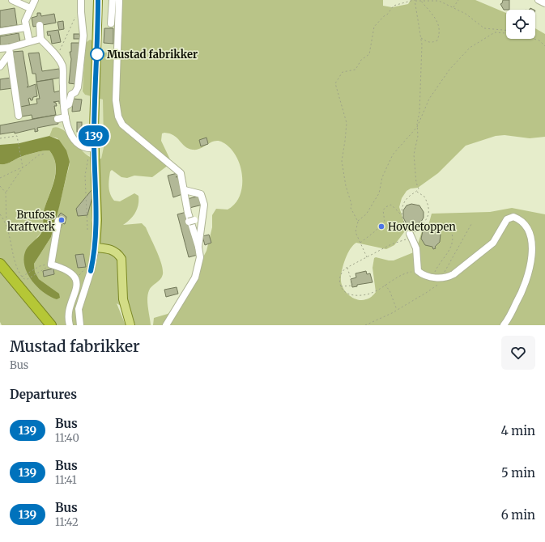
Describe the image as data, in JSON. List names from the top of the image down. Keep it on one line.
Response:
{"places":["Mustad fabrikker","Brufoss kraftverk","Hovdetoppen"],"lines":["bus line 139"],"page":{"on_map":"139","heading":[["Mustad fabrikker","Bus"],"Departures"],"list":[{"mark":"139","name":"Bus","note":"11:40","value":"4 min"},{"mark":"139","name":"Bus","note":"11:41","value":"5 min"},{"mark":"139","name":"Bus","note":"11:42","value":"6 min"}]}}
